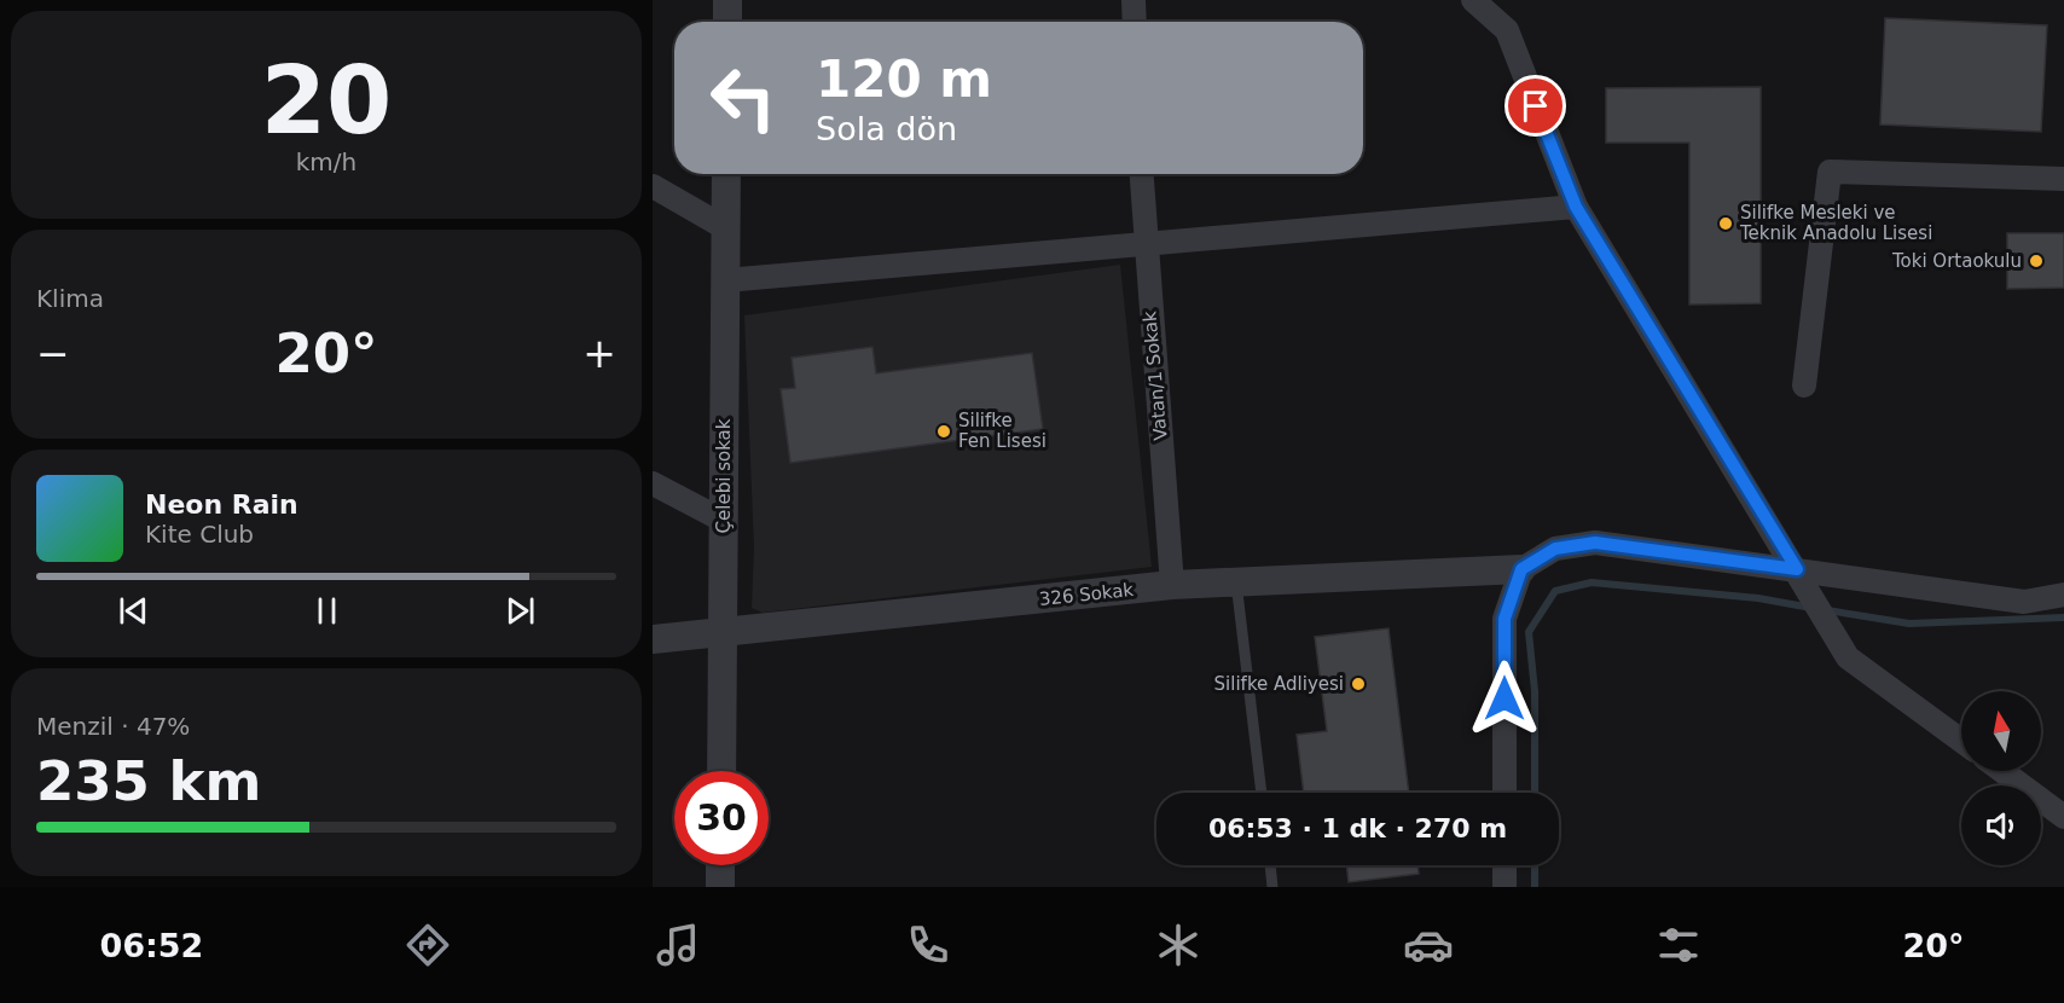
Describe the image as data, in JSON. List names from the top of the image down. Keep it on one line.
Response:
{"streets":{"street":["Vatan/1 Sokak","Çelebi sokak","326 Sokak"]},"crossings":[["Vatan/1 Sokak","326 Sokak"],["Çelebi sokak","326 Sokak"]],"places":["Silifke Mesleki ve Teknik Anadolu Lisesi","Toki Ortaokulu","Silifke Fen Lisesi","Silifke Adliyesi"],"north":"top","page":{"tile":[["20","km/h"],"Klima",["Menzil · 47%","235 km"]],"turn":["120 m","Sola dön"],"heat":["−","20°","+"],"song":["Neon Rain","Kite Club"],"limit":"30","trip":"06:53 · 1 dk · 270 m","tabs":["06:52","20°"]}}
